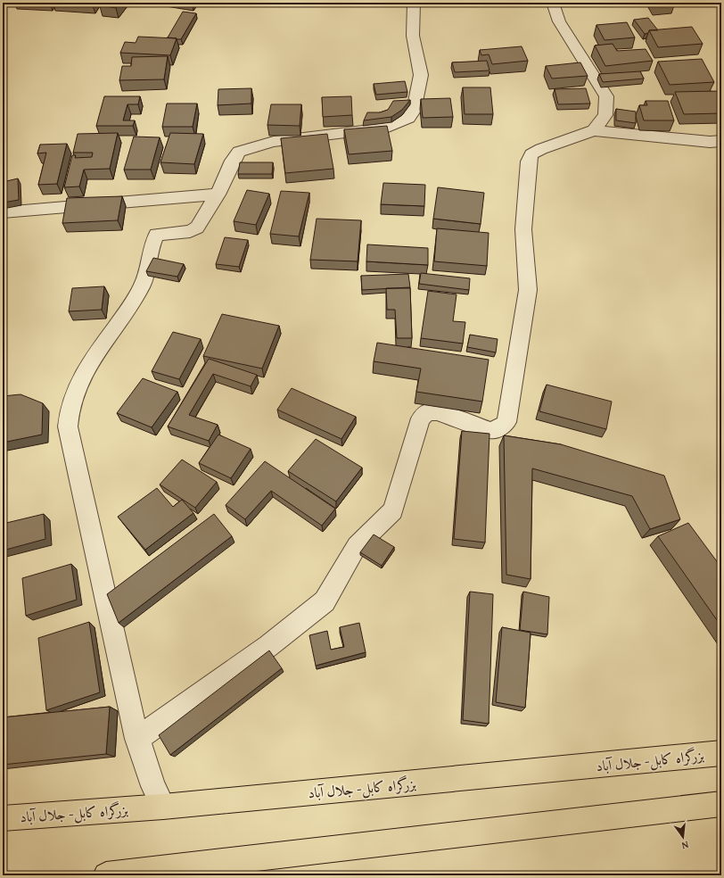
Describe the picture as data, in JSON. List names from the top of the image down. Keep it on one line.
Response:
{"streets":{"highway":["بزرگراه کابل- جلال آباد"]},"north":"bottom"}
